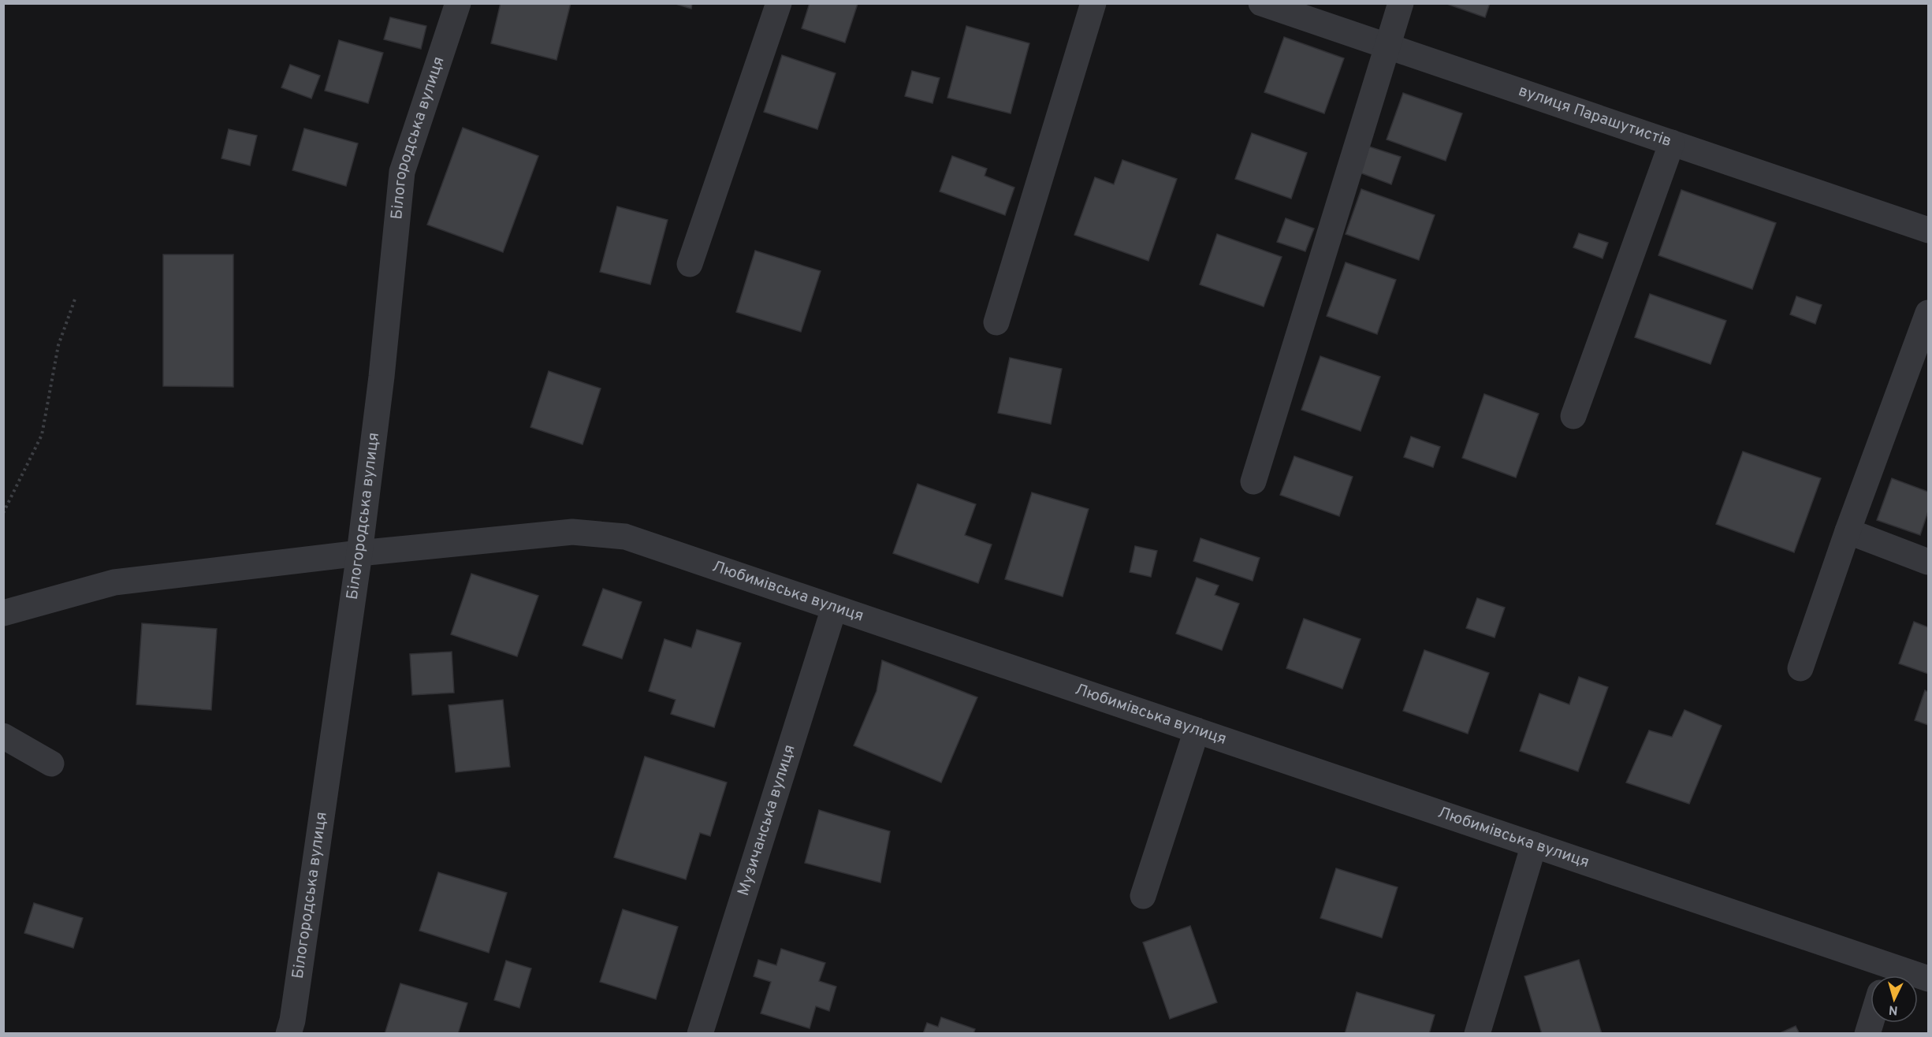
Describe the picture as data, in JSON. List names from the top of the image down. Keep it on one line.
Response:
{"streets":{"street":["вулиця Парашутистів","Білогородська вулиця","Любимівська вулиця","Музичанська вулиця"]},"crossings":[["Білогородська вулиця","Любимівська вулиця"],["Любимівська вулиця","Музичанська вулиця"]],"north":"bottom"}
